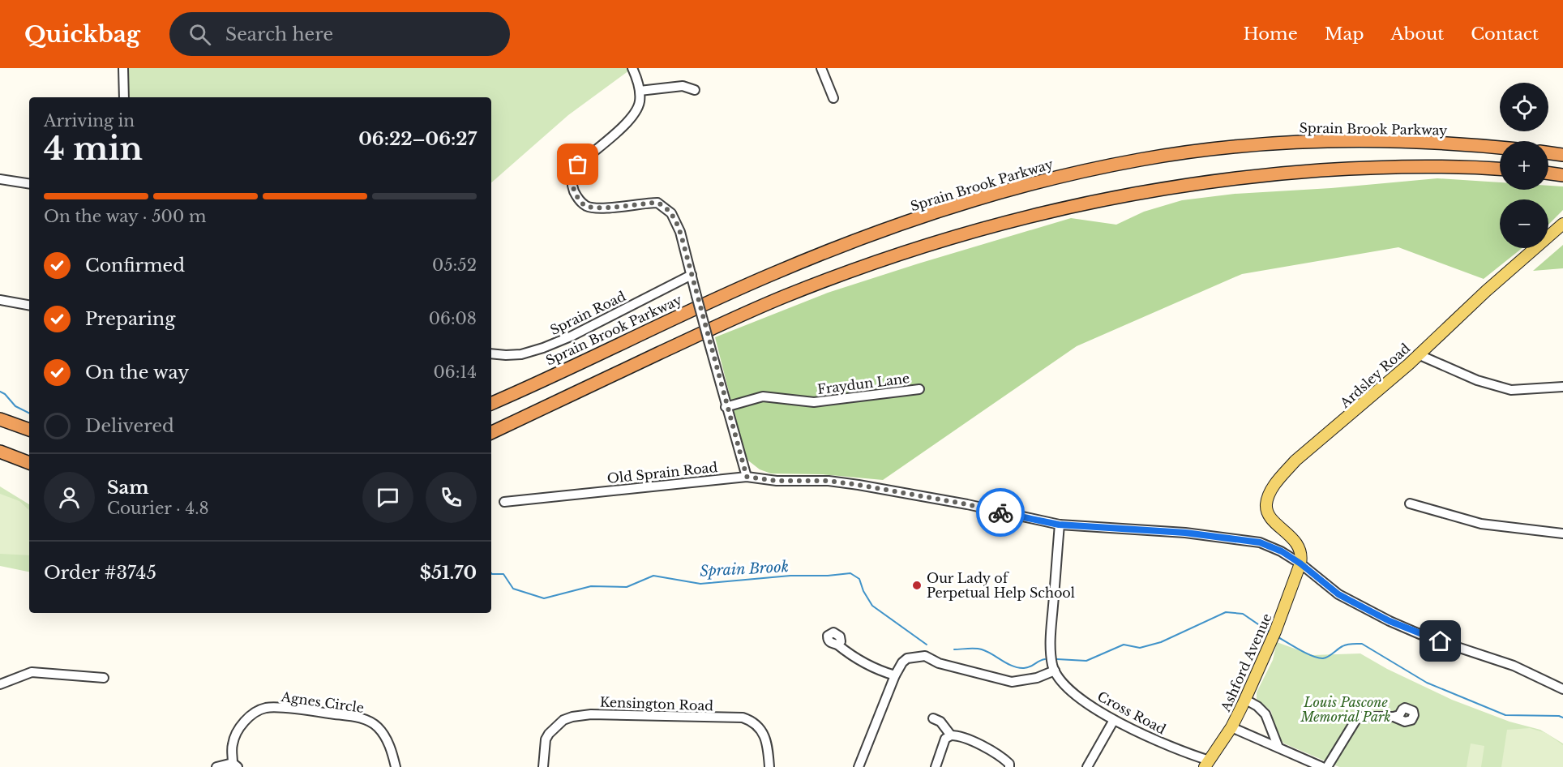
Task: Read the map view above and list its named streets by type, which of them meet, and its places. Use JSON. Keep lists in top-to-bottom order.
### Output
{
  "streets": {
    "highway": ["Sprain Brook Parkway"],
    "main road": ["Ardsley Road", "Ashford Avenue"],
    "street": [
      "Sprain Road",
      "Fraydun Lane",
      "Old Sprain Road",
      "Agnes Circle",
      "Kensington Road",
      "Cross Road"
    ]
  },
  "crossings": [
    ["Ardsley Road", "Old Sprain Road"],
    ["Ardsley Road", "Ashford Avenue"],
    ["Old Sprain Road", "Ashford Avenue"],
    ["Old Sprain Road", "Cross Road"],
    ["Ashford Avenue", "Cross Road"]
  ],
  "water": ["Sprain Brook"],
  "parks": ["Louis Pascone Memorial Park"],
  "places": ["Our Lady of Perpetual Help School"],
  "page": {
    "header": "Quickbag",
    "search": "Search here",
    "nav": [
      "Home",
      "Map",
      "About",
      "Contact"
    ],
    "map_buttons": ["+", "−"],
    "heading": ["4 min", "Arriving in", "06:22–06:27"],
    "panel": [
      "Sam",
      "Courier · 4.8",
      "Order #3745",
      "$51.70"
    ],
    "bar": "On the way · 500 m",
    "list": [
      ["Confirmed", "05:52"],
      ["Preparing", "06:08"],
      ["On the way", "06:14"],
      "Delivered"
    ]
  }
}
